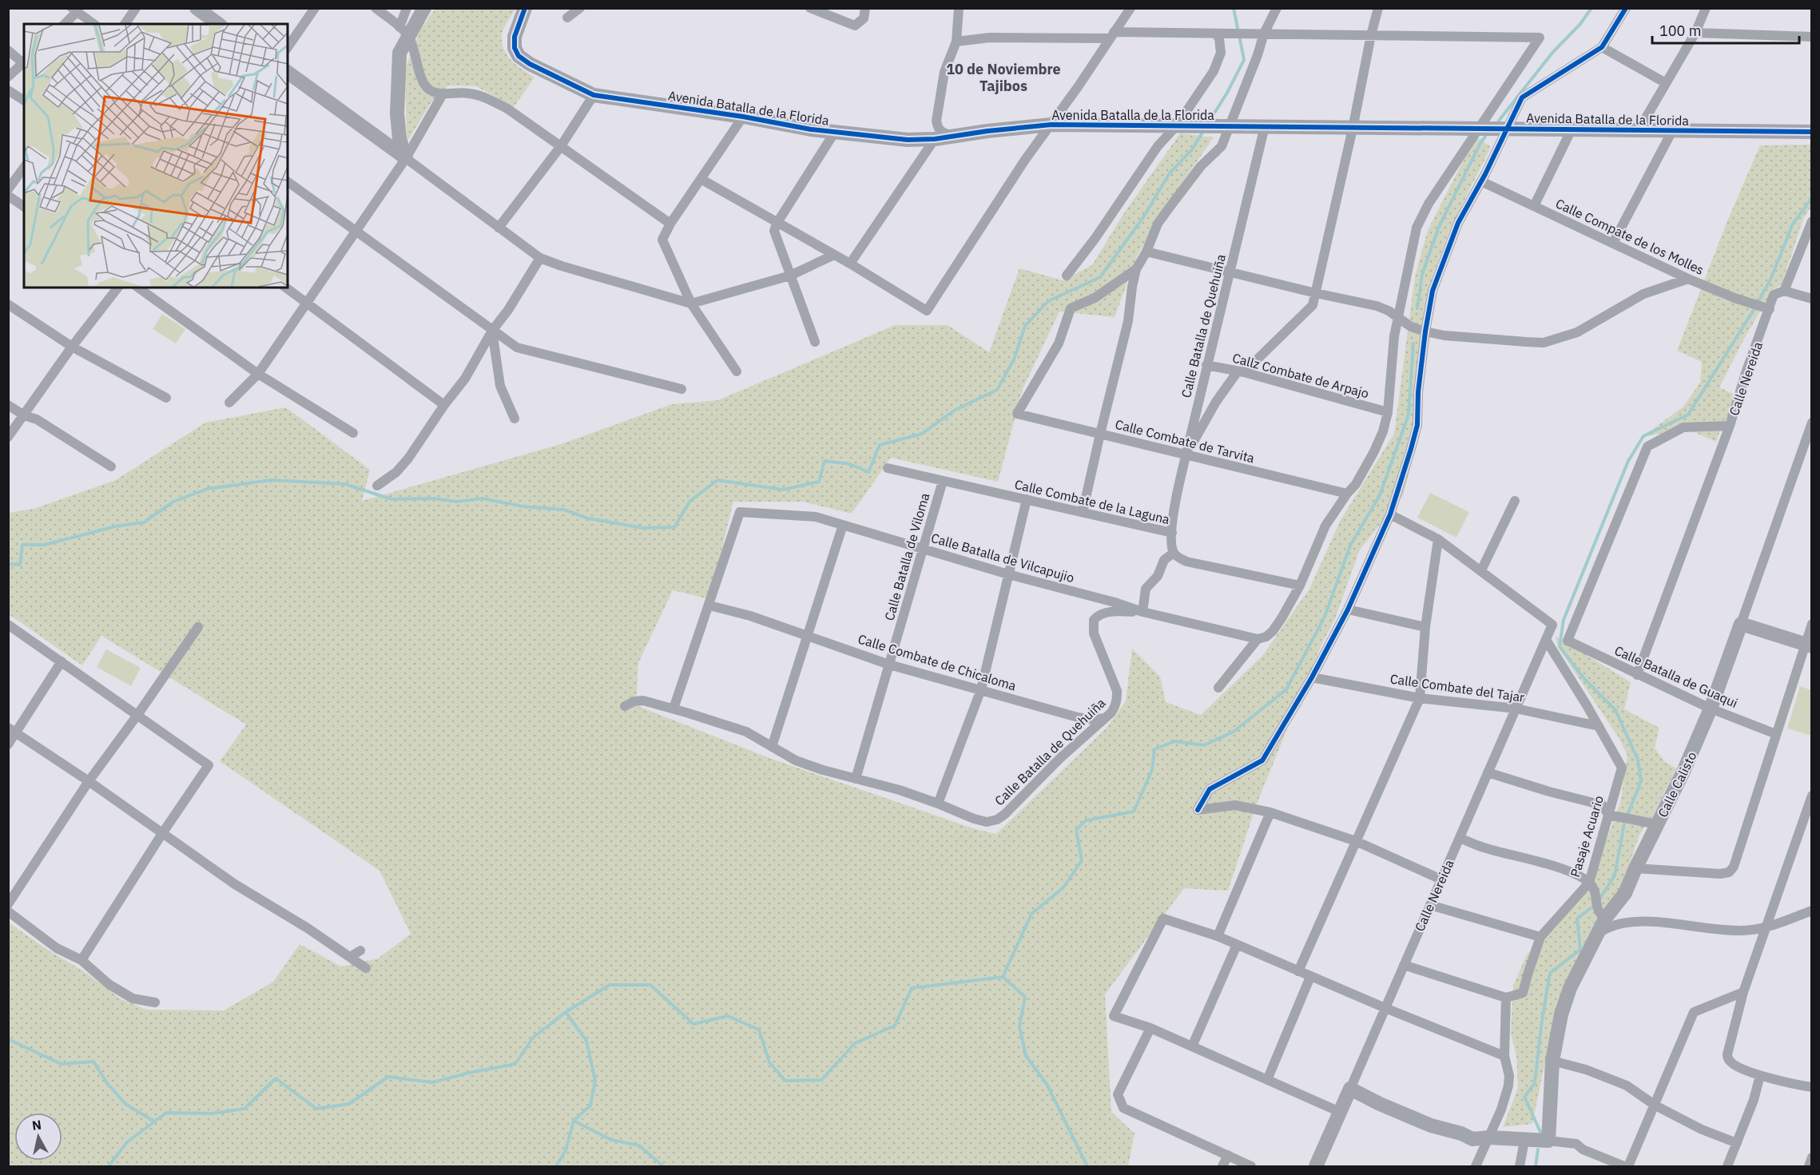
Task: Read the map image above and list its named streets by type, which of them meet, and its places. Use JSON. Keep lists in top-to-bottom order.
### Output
{
  "streets": {
    "street": [
      "Avenida Batalla de la Florida",
      "Calle Compate de los Molles",
      "Calle Batalla de Quehuiña",
      "Callz Combate de Arpajo",
      "Calle Nereida",
      "Calle Combate de Tarvita",
      "Calle Combate de la Laguna",
      "Calle Batalla de Viloma",
      "Calle Batalla de Vilcapujio",
      "Calle Combate de Chicaloma",
      "Calle Batalla de Guaqui",
      "Calle Combate del Tajar",
      "Calle Calisto",
      "Pasaje Acuario"
    ]
  },
  "crossings": [
    ["Avenida Batalla de la Florida", "Calle Batalla de Quehuiña"],
    ["Calle Compate de los Molles", "Calle Nereida"],
    ["Calle Batalla de Quehuiña", "Callz Combate de Arpajo"],
    ["Calle Batalla de Quehuiña", "Calle Combate de Tarvita"],
    ["Calle Batalla de Quehuiña", "Calle Combate de la Laguna"],
    ["Calle Batalla de Quehuiña", "Calle Batalla de Viloma"],
    ["Calle Batalla de Quehuiña", "Calle Batalla de Vilcapujio"],
    ["Calle Batalla de Quehuiña", "Calle Combate de Chicaloma"],
    ["Calle Nereida", "Calle Batalla de Guaqui"],
    ["Calle Nereida", "Calle Combate del Tajar"],
    ["Calle Nereida", "Pasaje Acuario"],
    ["Calle Combate de la Laguna", "Calle Batalla de Viloma"],
    ["Calle Batalla de Viloma", "Calle Batalla de Vilcapujio"],
    ["Calle Batalla de Viloma", "Calle Combate de Chicaloma"],
    ["Calle Batalla de Vilcapujio", "Calle Combate de Chicaloma"],
    ["Calle Batalla de Guaqui", "Calle Calisto"],
    ["Calle Combate del Tajar", "Pasaje Acuario"]
  ],
  "districts": ["10 de Noviembre Tajibos"],
  "scale_bar": "100 m",
  "north": "top"
}
